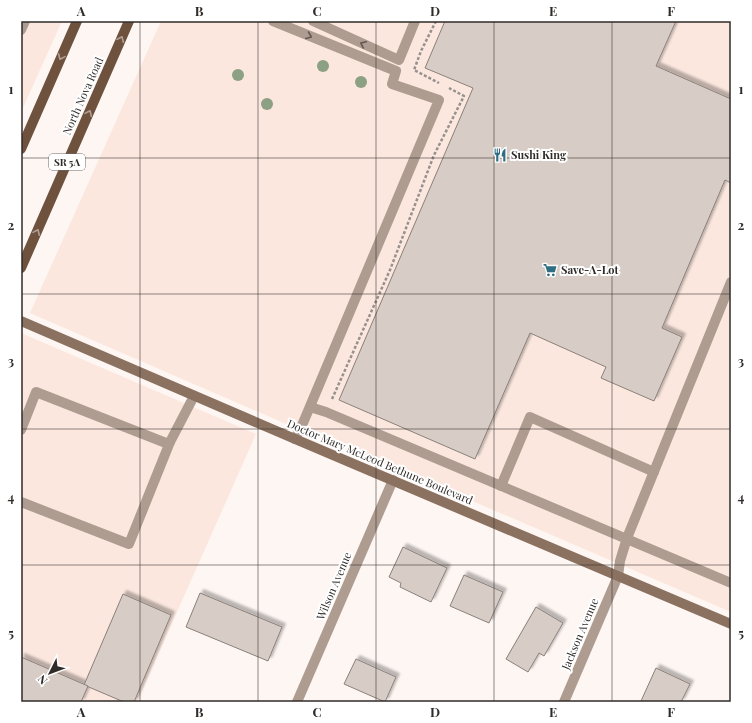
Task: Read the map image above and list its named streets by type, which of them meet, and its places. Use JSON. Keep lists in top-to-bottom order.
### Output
{
  "streets": {
    "main road": ["North Nova Road", "SR 5A"],
    "street": ["Doctor Mary McLeod Bethune Boulevard", "Wilson Avenue", "Jackson Avenue"]
  },
  "crossings": [
    ["Doctor Mary McLeod Bethune Boulevard", "Wilson Avenue"],
    ["Doctor Mary McLeod Bethune Boulevard", "Jackson Avenue"]
  ],
  "places": {
    "restaurant": ["Sushi King"],
    "supermarket": ["Save-A-Lot"]
  },
  "north": "bottom left",
  "grid": {
    "columns": [
      "A",
      "B",
      "C",
      "D",
      "E",
      "F"
    ],
    "rows": [
      "1",
      "2",
      "3",
      "4",
      "5"
    ]
  }
}
